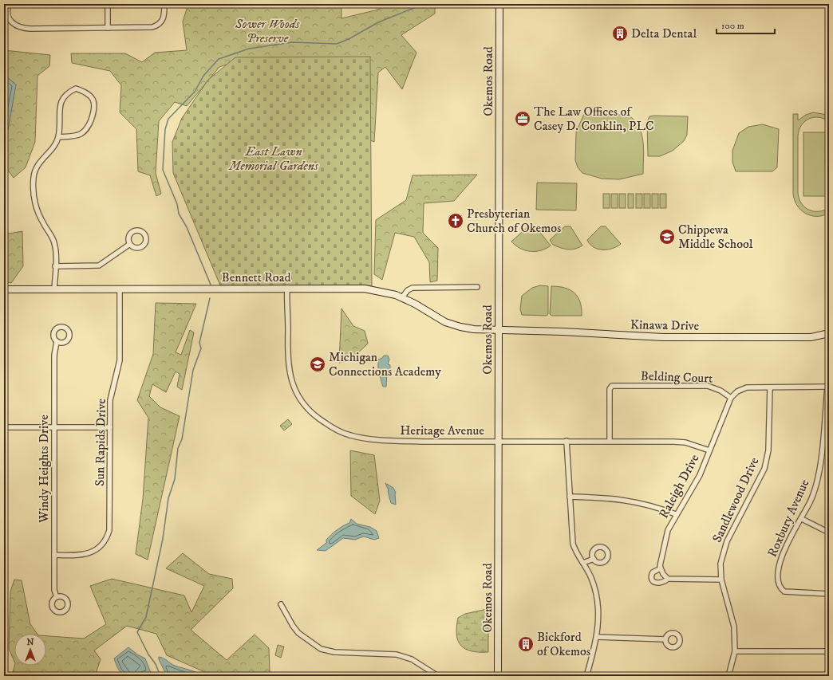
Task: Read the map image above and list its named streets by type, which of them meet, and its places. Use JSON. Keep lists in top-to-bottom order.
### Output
{
  "streets": {
    "street": [
      "Okemos Road",
      "Bennett Road",
      "Kinawa Drive",
      "Belding Court",
      "Heritage Avenue",
      "Sun Rapids Drive",
      "Windy Heights Drive",
      "Raleigh Drive",
      "Sandlewood Drive",
      "Roxbury Avenue"
    ]
  },
  "crossings": [
    ["Okemos Road", "Bennett Road"],
    ["Okemos Road", "Kinawa Drive"],
    ["Okemos Road", "Heritage Avenue"],
    ["Bennett Road", "Kinawa Drive"],
    ["Bennett Road", "Heritage Avenue"],
    ["Bennett Road", "Sun Rapids Drive"],
    ["Belding Court", "Heritage Avenue"],
    ["Belding Court", "Raleigh Drive"],
    ["Heritage Avenue", "Raleigh Drive"],
    ["Sun Rapids Drive", "Windy Heights Drive"]
  ],
  "parks": ["Sower Woods Preserve", "East Lawn Memorial Gardens"],
  "places": {
    "building": ["Delta Dental", "Bickford of Okemos"],
    "office": ["The Law Offices of Casey D. Conklin, PLC"],
    "church": ["Presbyterian Church of Okemos"],
    "school or university": ["Chippewa Middle School", "Michigan Connections Academy"]
  },
  "scale_bar": "100 m",
  "north": "top"
}
